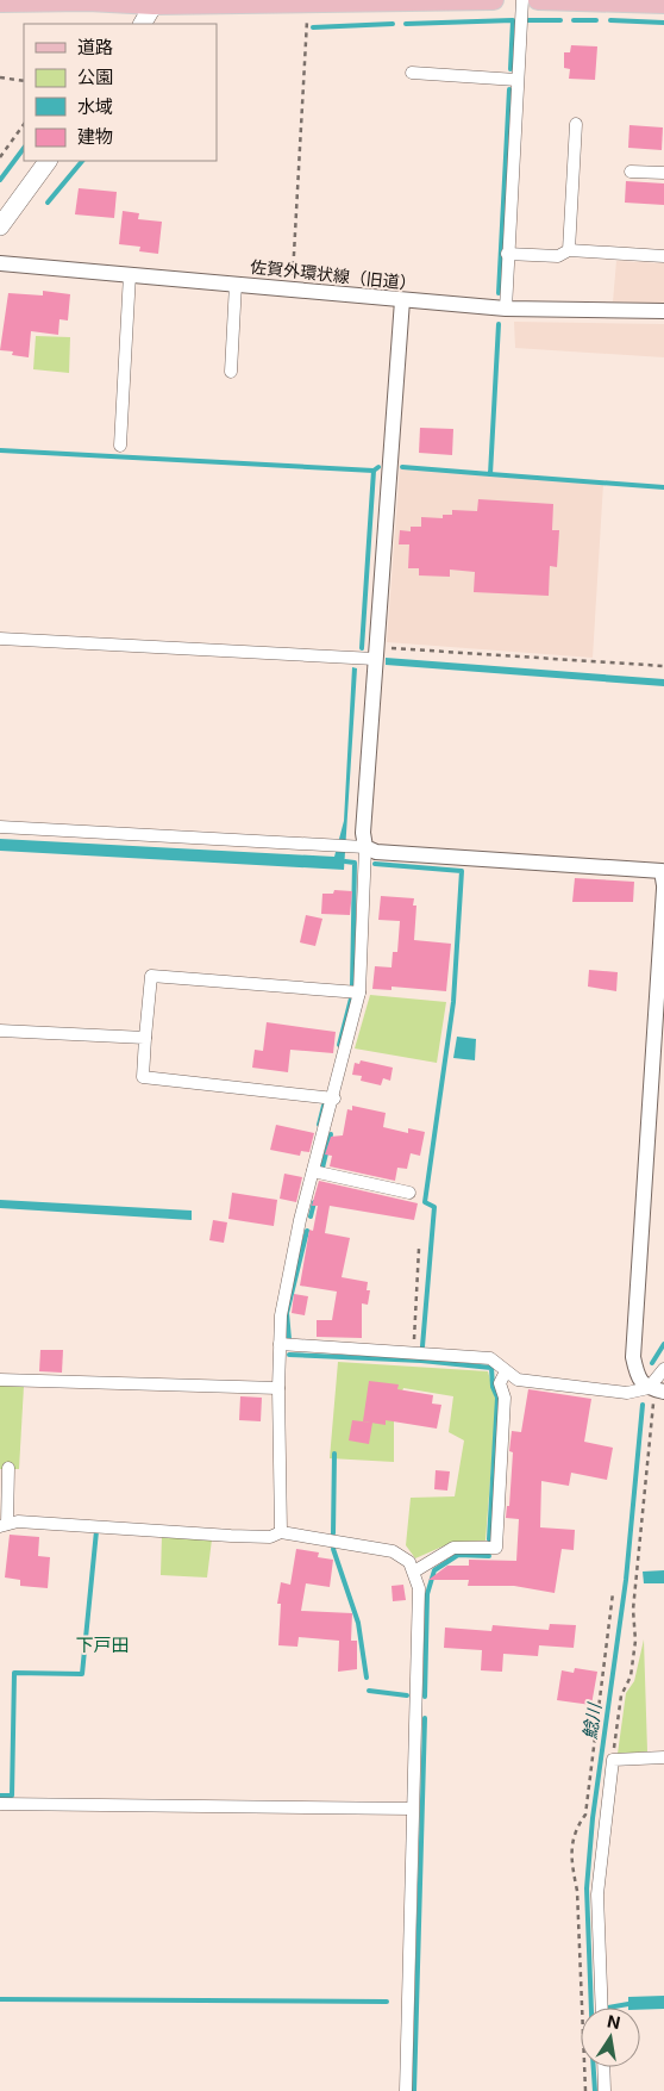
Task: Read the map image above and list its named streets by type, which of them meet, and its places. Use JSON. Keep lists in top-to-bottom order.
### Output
{
  "streets": {
    "street": ["佐賀外環状線（旧道）"]
  },
  "districts": ["下戸田"],
  "water": ["鯰川"],
  "legend": [
    "道路",
    "公園",
    "水域",
    "建物"
  ],
  "north": "top"
}
